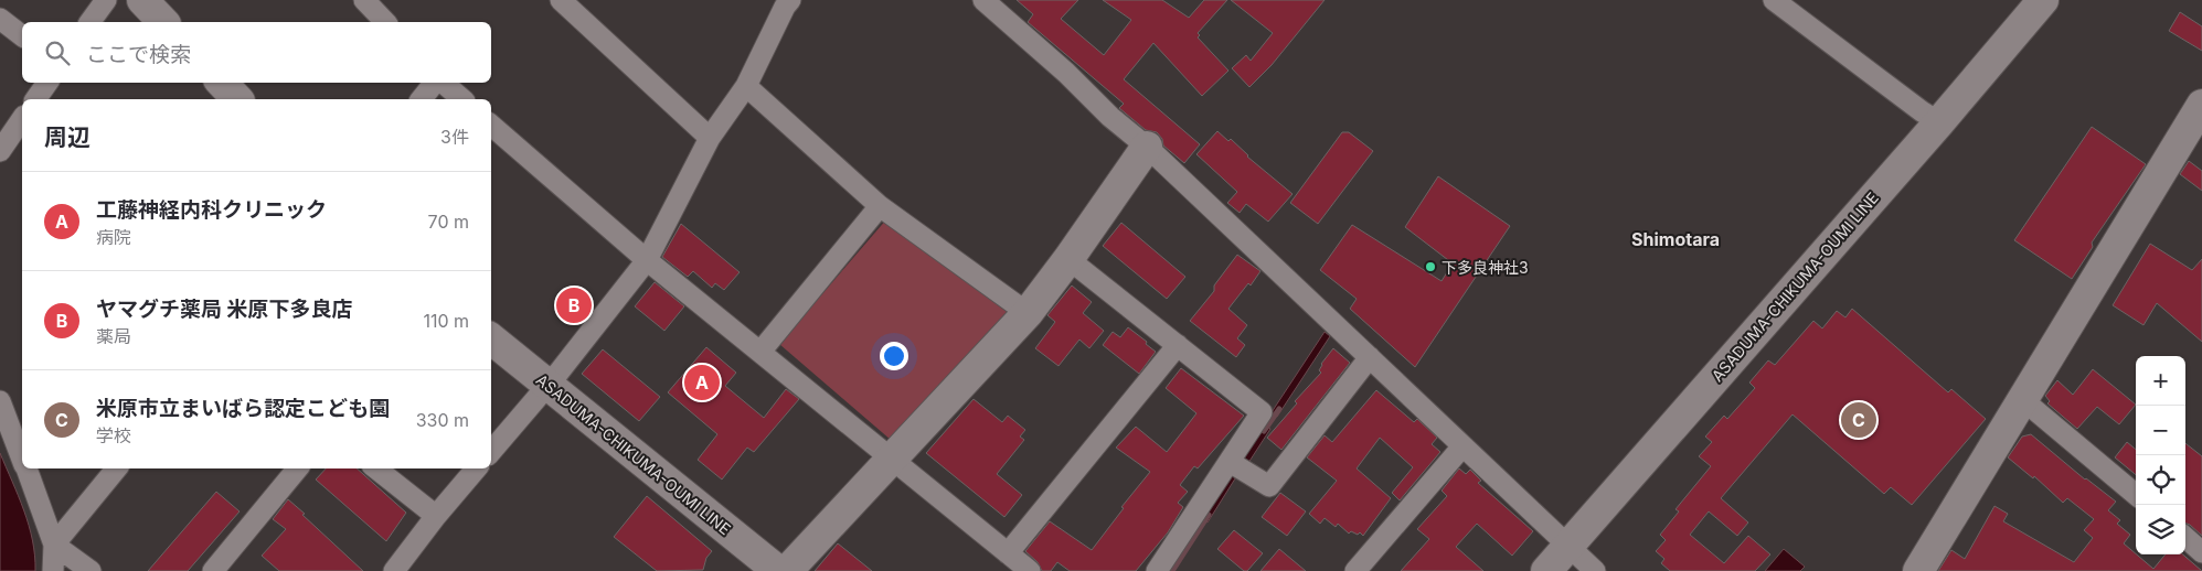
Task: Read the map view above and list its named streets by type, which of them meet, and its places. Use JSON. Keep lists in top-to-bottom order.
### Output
{
  "streets": {
    "main road": ["ASADUMA-CHIKUMA-OUMI LINE"]
  },
  "districts": ["Shimotara"],
  "places": ["下多良神社3"],
  "page": {
    "search": "ここで検索",
    "heading": ["周辺", "3件"],
    "list": [
      {
        "mark": "A",
        "name": "工藤神経内科クリニック",
        "note": "病院",
        "value": "70 m"
      },
      {
        "mark": "B",
        "name": "ヤマグチ薬局 米原下多良店",
        "note": "薬局",
        "value": "110 m"
      },
      {
        "mark": "C",
        "name": "米原市立まいばら認定こども園",
        "note": "学校",
        "value": "330 m"
      }
    ],
    "pins": ["B", "A", "C"],
    "map_buttons": ["+", "−"]
  }
}
